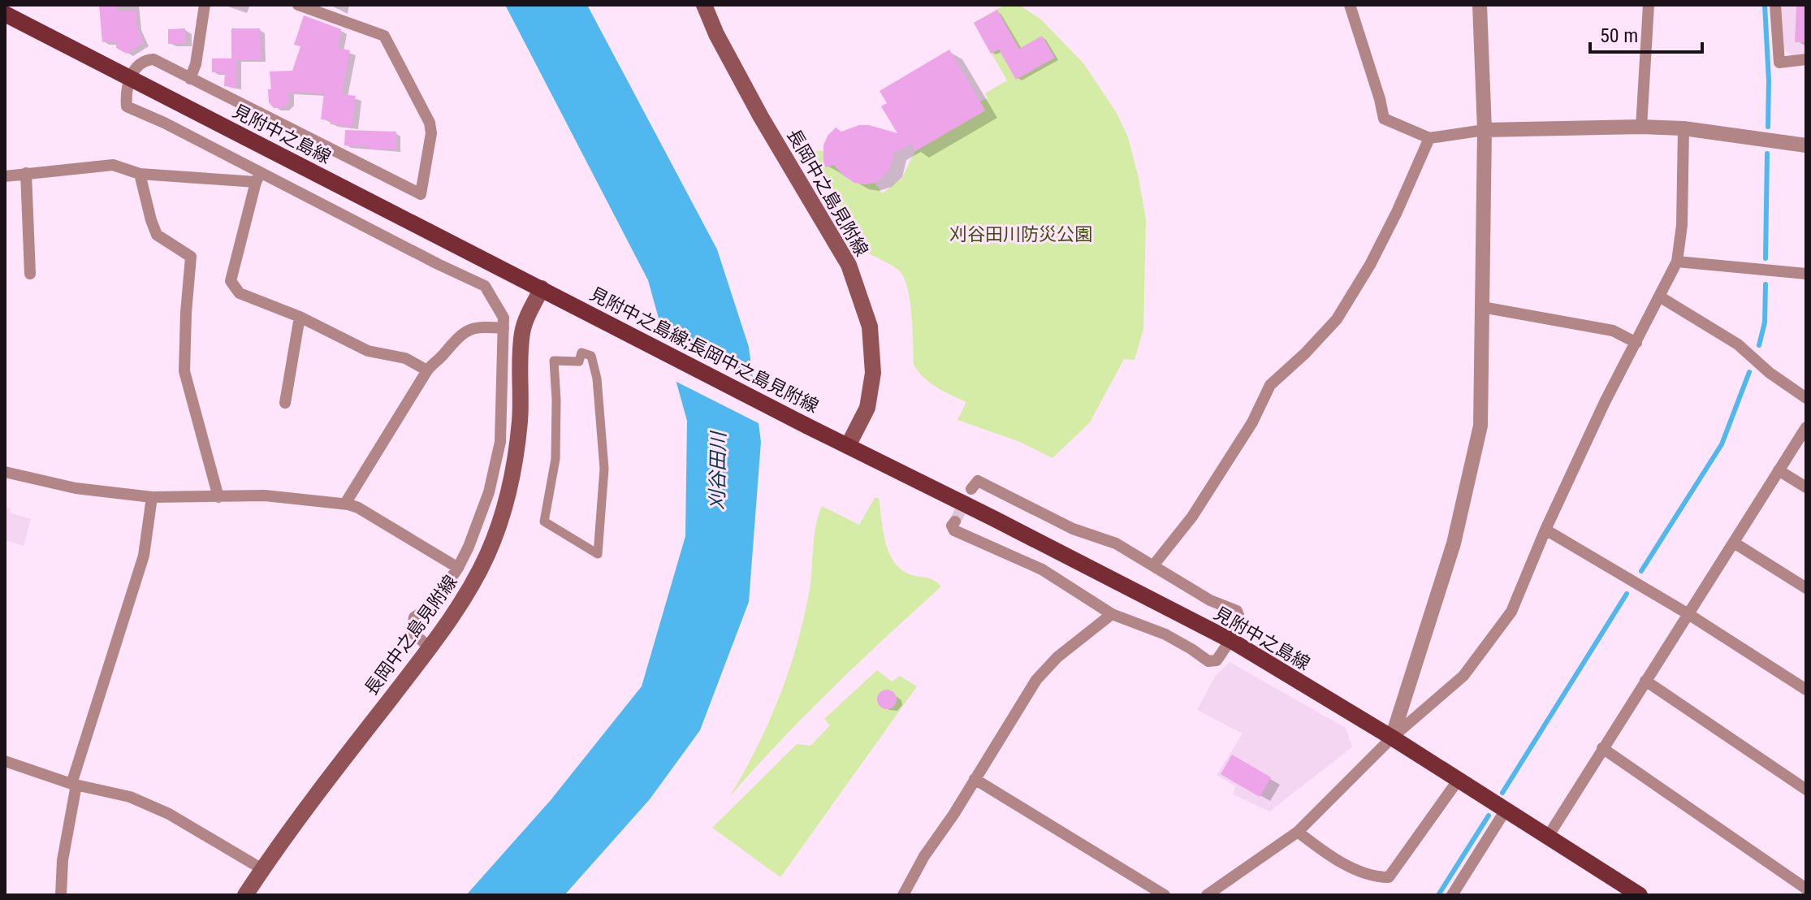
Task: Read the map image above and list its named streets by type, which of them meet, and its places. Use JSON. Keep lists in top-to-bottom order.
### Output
{
  "streets": {
    "main road": ["見附中之島線", "長岡中之島見附線", "見附中之島線;長岡中之島見附線"]
  },
  "crossings": [
    ["見附中之島線", "長岡中之島見附線"],
    ["見附中之島線", "見附中之島線;長岡中之島見附線"],
    ["長岡中之島見附線", "見附中之島線;長岡中之島見附線"]
  ],
  "water": ["刈谷田川"],
  "parks": ["刈谷田川防災公園"],
  "scale_bar": "50 m"
}
